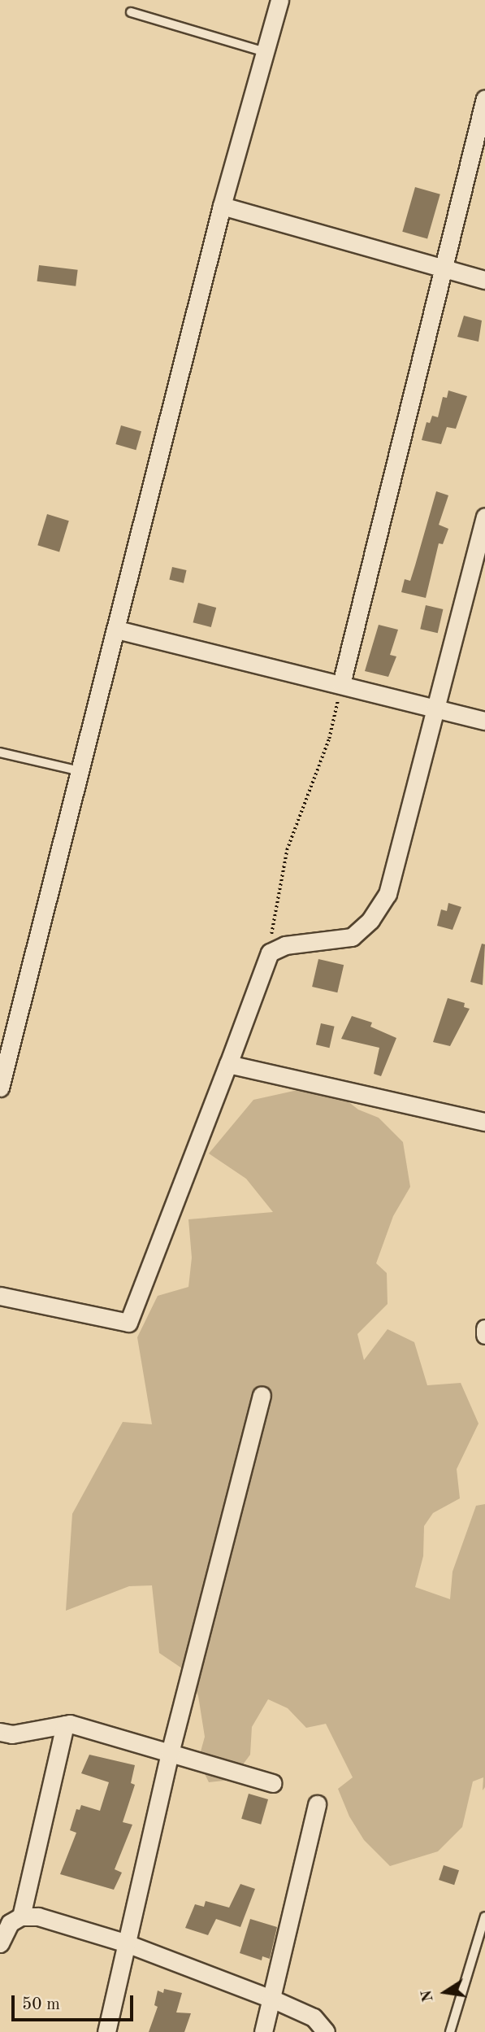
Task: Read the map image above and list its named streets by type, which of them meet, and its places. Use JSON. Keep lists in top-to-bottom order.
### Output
{
  "scale_bar": "50 m",
  "north": "left"
}
